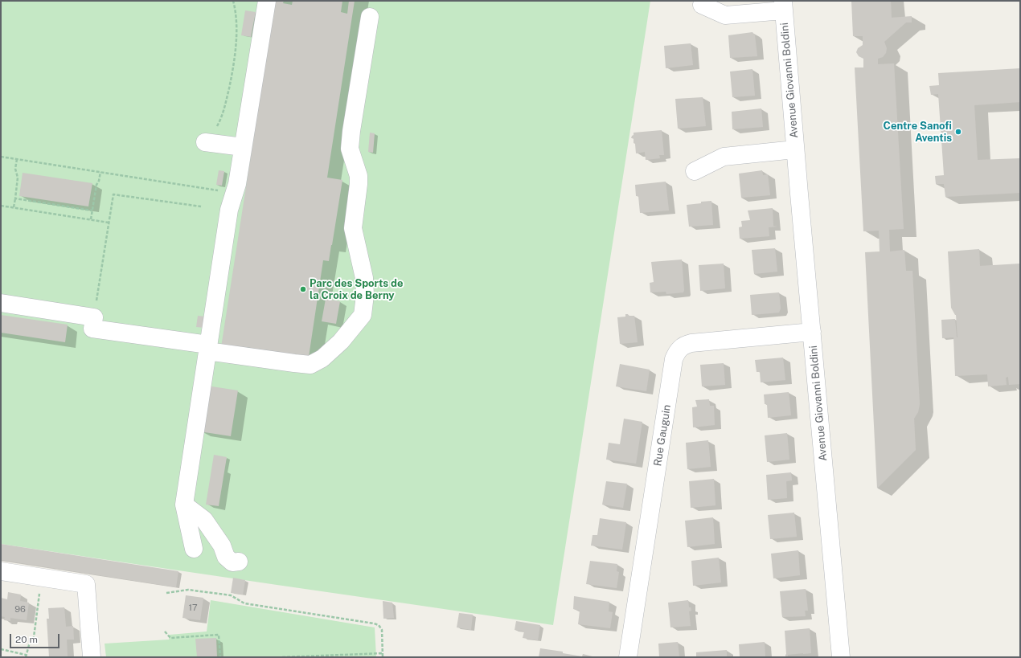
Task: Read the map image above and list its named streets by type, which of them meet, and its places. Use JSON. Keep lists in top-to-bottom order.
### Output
{
  "streets": {
    "street": ["Avenue Giovanni Boldini", "Rue Gauguin"]
  },
  "crossings": [
    ["Avenue Giovanni Boldini", "Rue Gauguin"]
  ],
  "places": ["Centre Sanofi Aventis", "Parc des Sports de la Croix de Berny"],
  "house_numbers": ["17", "96"],
  "scale_bar": "20 m"
}
